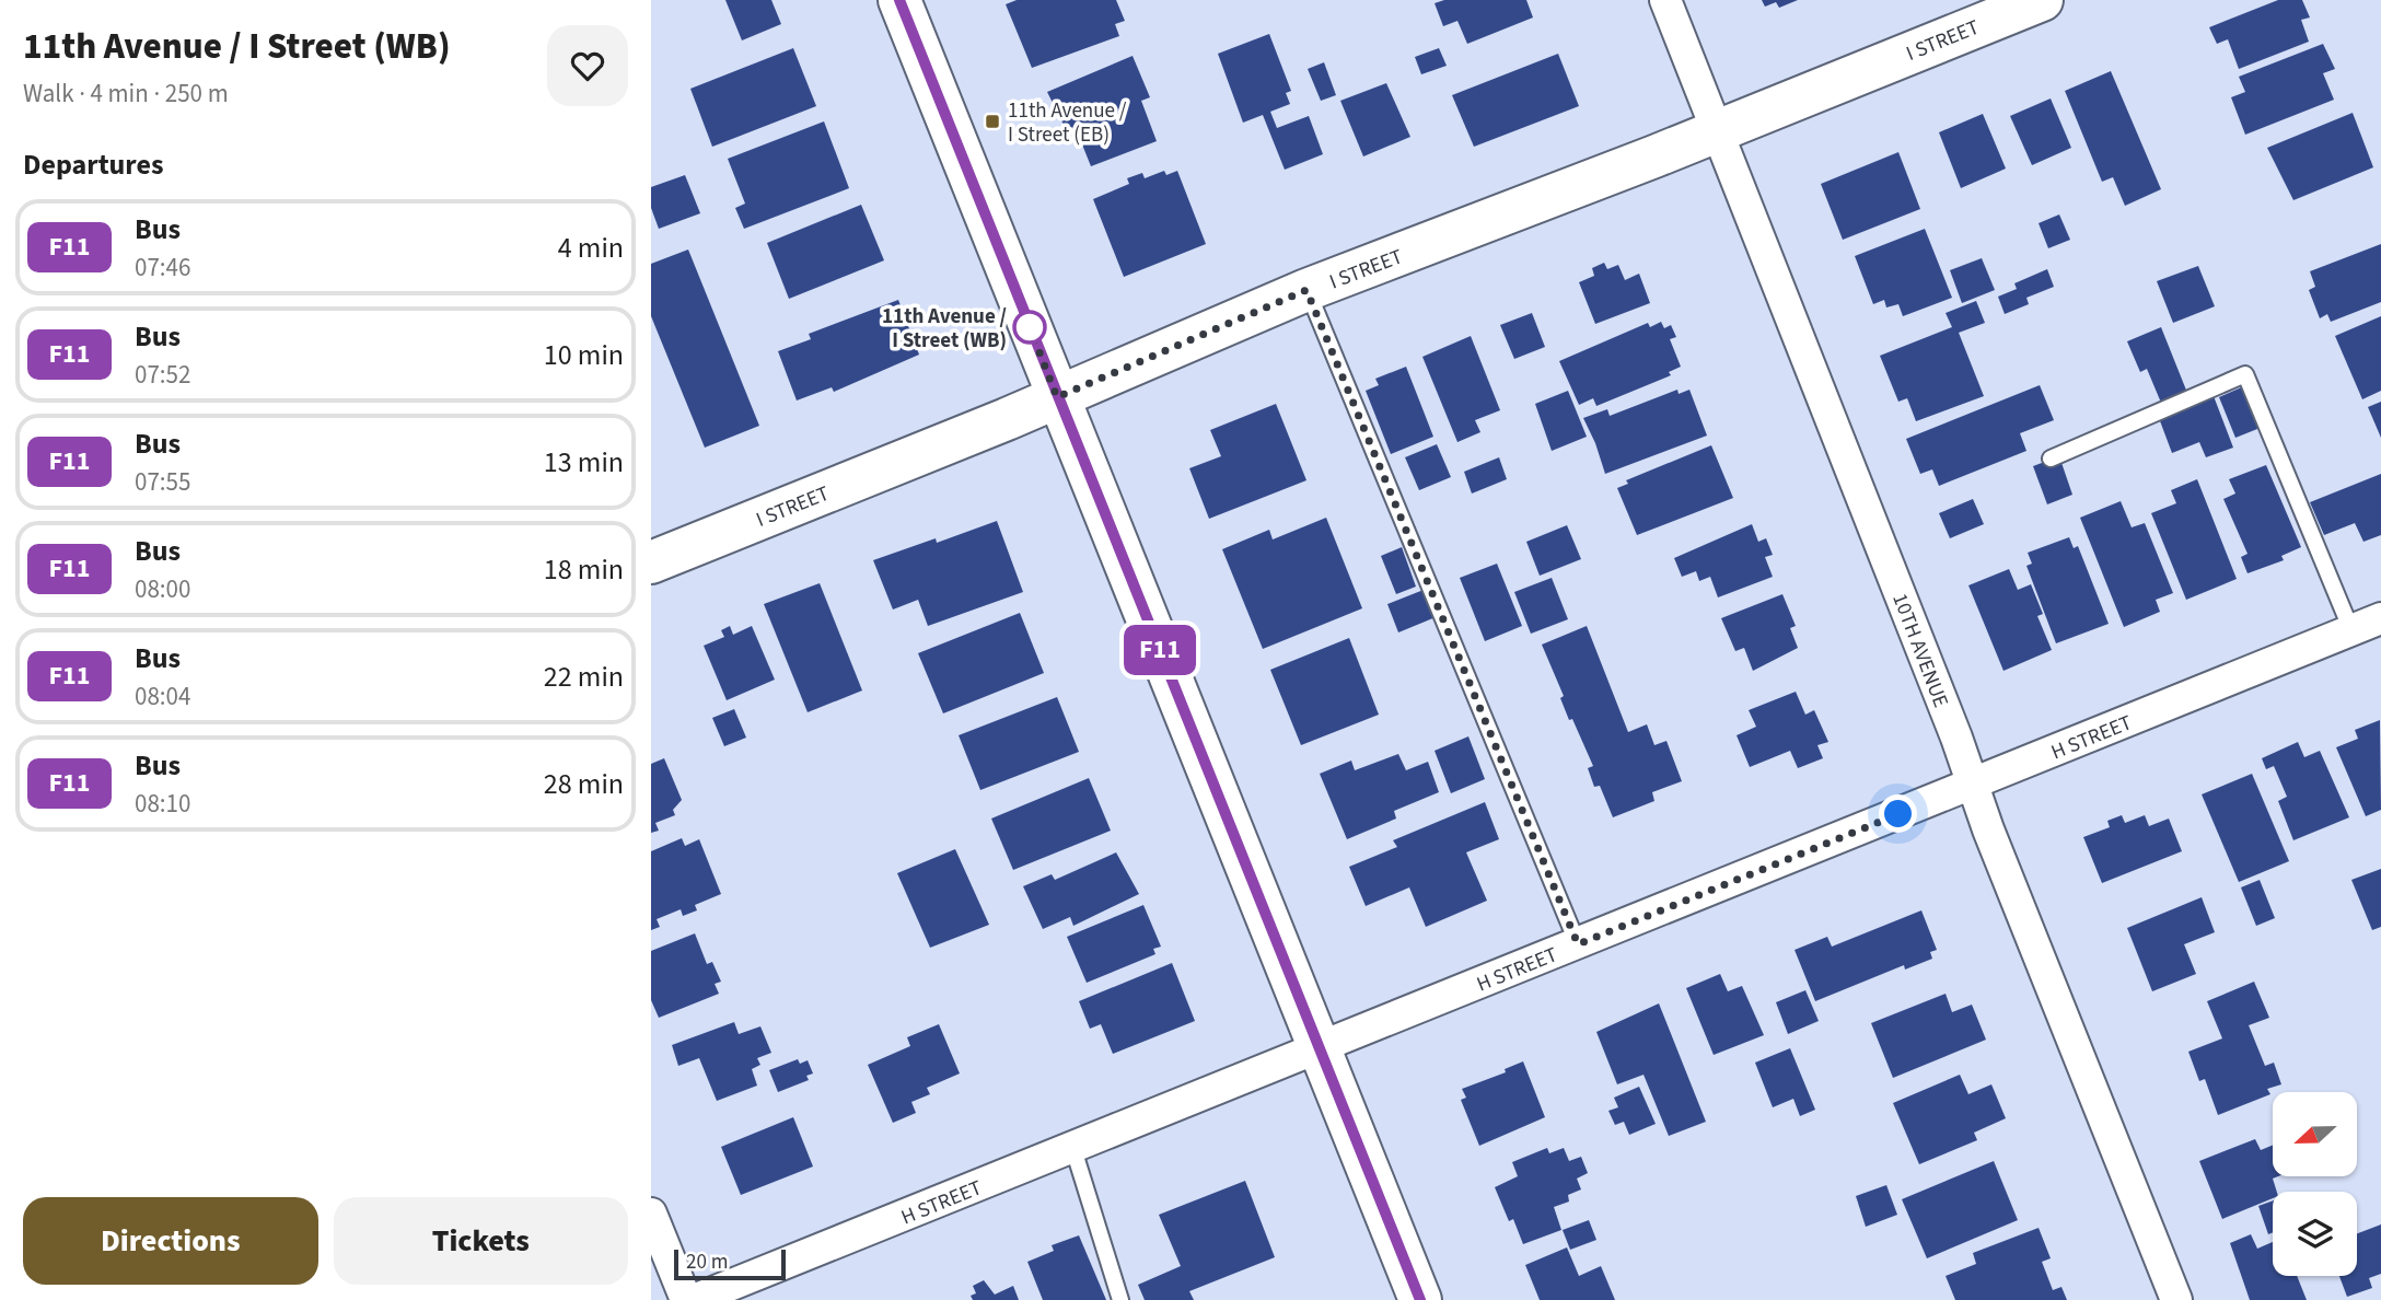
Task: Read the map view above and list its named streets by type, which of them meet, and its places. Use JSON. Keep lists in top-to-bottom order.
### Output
{
  "streets": {
    "street": ["I STREET", "10TH AVENUE", "H STREET"]
  },
  "crossings": [
    ["I STREET", "10TH AVENUE"],
    ["10TH AVENUE", "H STREET"]
  ],
  "places": {
    "transit": ["11th Avenue / I Street (EB)"],
    "other": ["11th Avenue / I Street (WB)"]
  },
  "lines": ["bus line F11"],
  "scale_bar": "20 m",
  "north": "left",
  "page": {
    "heading": [
      ["11th Avenue / I Street (WB)", "Walk · 4 min · 250 m"],
      "Departures"
    ],
    "on_map": "F11",
    "list": [
      {
        "mark": "F11",
        "name": "Bus",
        "note": "07:46",
        "value": "4 min"
      },
      {
        "mark": "F11",
        "name": "Bus",
        "note": "07:52",
        "value": "10 min"
      },
      {
        "mark": "F11",
        "name": "Bus",
        "note": "07:55",
        "value": "13 min"
      },
      {
        "mark": "F11",
        "name": "Bus",
        "note": "08:00",
        "value": "18 min"
      },
      {
        "mark": "F11",
        "name": "Bus",
        "note": "08:04",
        "value": "22 min"
      },
      {
        "mark": "F11",
        "name": "Bus",
        "note": "08:10",
        "value": "28 min"
      }
    ],
    "buttons": ["Directions", "Tickets"],
    "scale": "20 m"
  }
}
